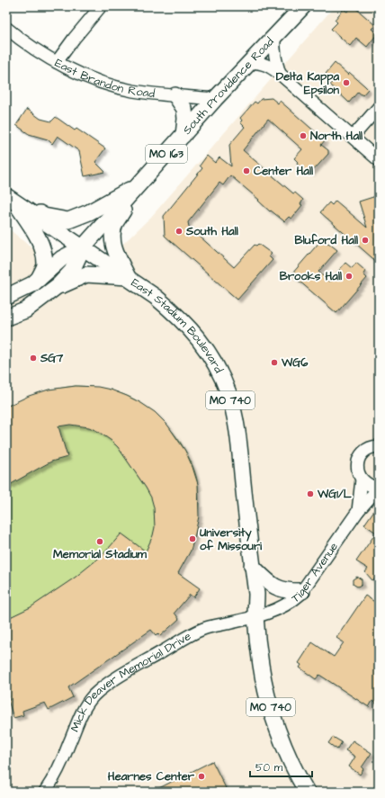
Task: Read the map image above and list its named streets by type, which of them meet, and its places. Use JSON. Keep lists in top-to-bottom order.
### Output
{
  "streets": {
    "main road": [
      "South Providence Road",
      "MO 163",
      "East Stadium Boulevard",
      "MO 740"
    ],
    "street": ["East Brandon Road", "Tiger Avenue", "Mick Deaver Memorial Drive"]
  },
  "crossings": [
    ["East Brandon Road", "South Providence Road"],
    ["South Providence Road", "East Stadium Boulevard"],
    ["East Stadium Boulevard", "Tiger Avenue"],
    ["East Stadium Boulevard", "Mick Deaver Memorial Drive"],
    ["Tiger Avenue", "Mick Deaver Memorial Drive"]
  ],
  "places": [
    "Delta Kappa Epsilon",
    "North Hall",
    "Center Hall",
    "South Hall",
    "Bluford Hall",
    "Brooks Hall",
    "SG7",
    "WG6",
    "WG1/L",
    "University of Missouri",
    "Memorial Stadium",
    "Hearnes Center"
  ],
  "scale_bar": "50 m"
}
